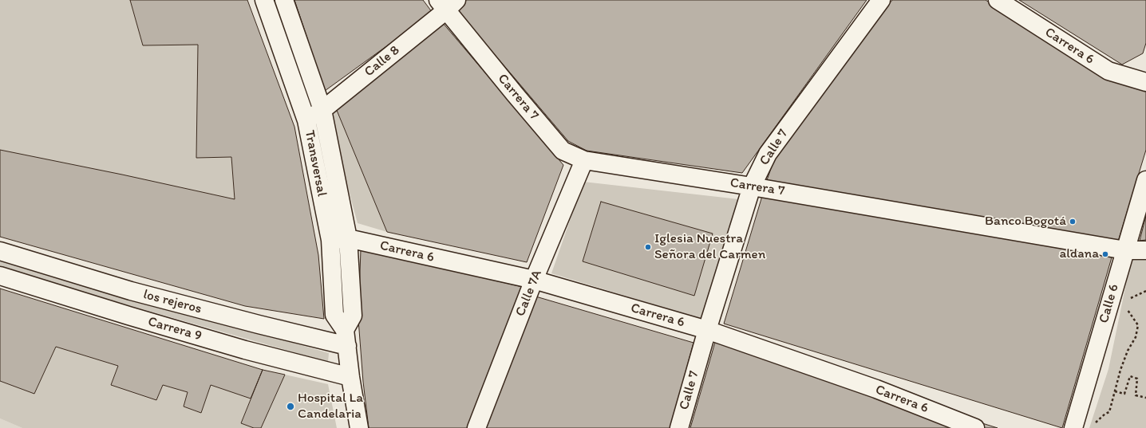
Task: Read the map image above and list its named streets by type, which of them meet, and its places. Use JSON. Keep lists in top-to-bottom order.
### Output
{
  "streets": {
    "street": [
      "Carrera 6",
      "Calle 8",
      "Carrera 7",
      "Calle 7",
      "Transversal",
      "Calle 7A",
      "los rejeros",
      "Calle 6",
      "Carrera 9"
    ]
  },
  "crossings": [
    ["Carrera 6", "Calle 7"],
    ["Carrera 6", "Transversal"],
    ["Carrera 6", "Calle 7A"],
    ["Calle 8", "Carrera 7"],
    ["Calle 8", "Transversal"],
    ["Carrera 7", "Calle 7"],
    ["Carrera 7", "Calle 7A"],
    ["Carrera 7", "Calle 6"],
    ["Transversal", "los rejeros"],
    ["Transversal", "Carrera 9"]
  ],
  "places": [
    "Banco Bogotá",
    "Iglesia Nuestra Señora del Carmen",
    "aldana",
    "Hospital La Candelaria"
  ]
}
